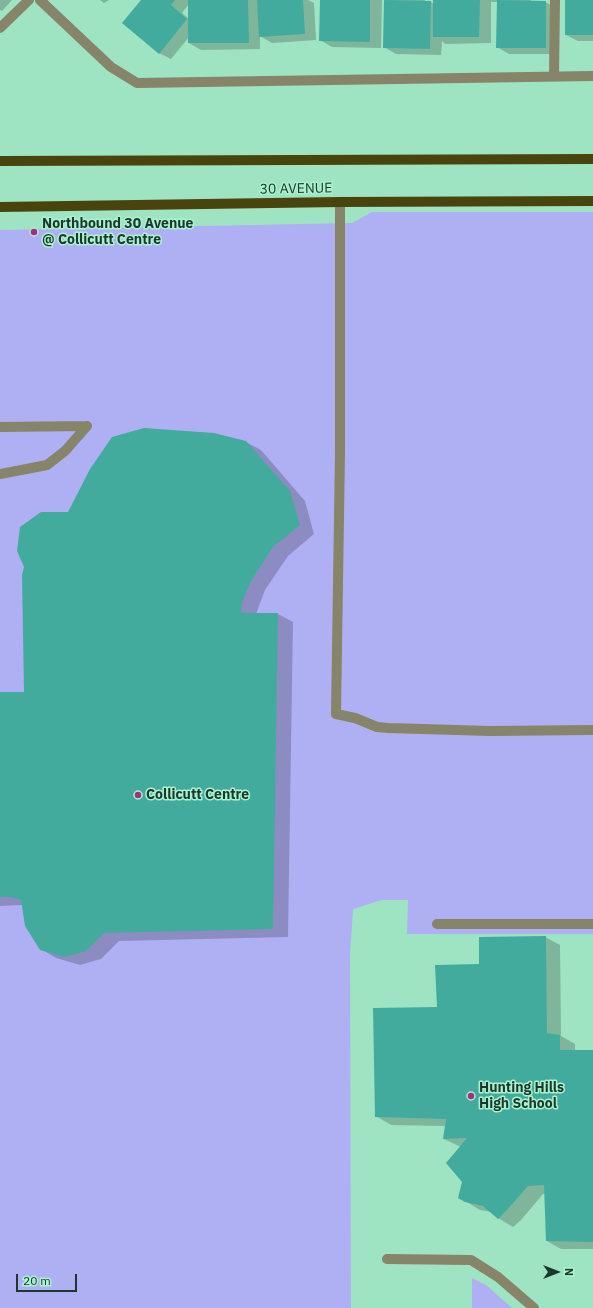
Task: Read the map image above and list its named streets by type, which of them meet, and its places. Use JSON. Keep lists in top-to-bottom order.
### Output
{
  "streets": {
    "main road": ["30 AVENUE"]
  },
  "places": ["Northbound 30 Avenue @ Collicutt Centre", "Collicutt Centre", "Hunting Hills High School"],
  "scale_bar": "20 m",
  "north": "right"
}
